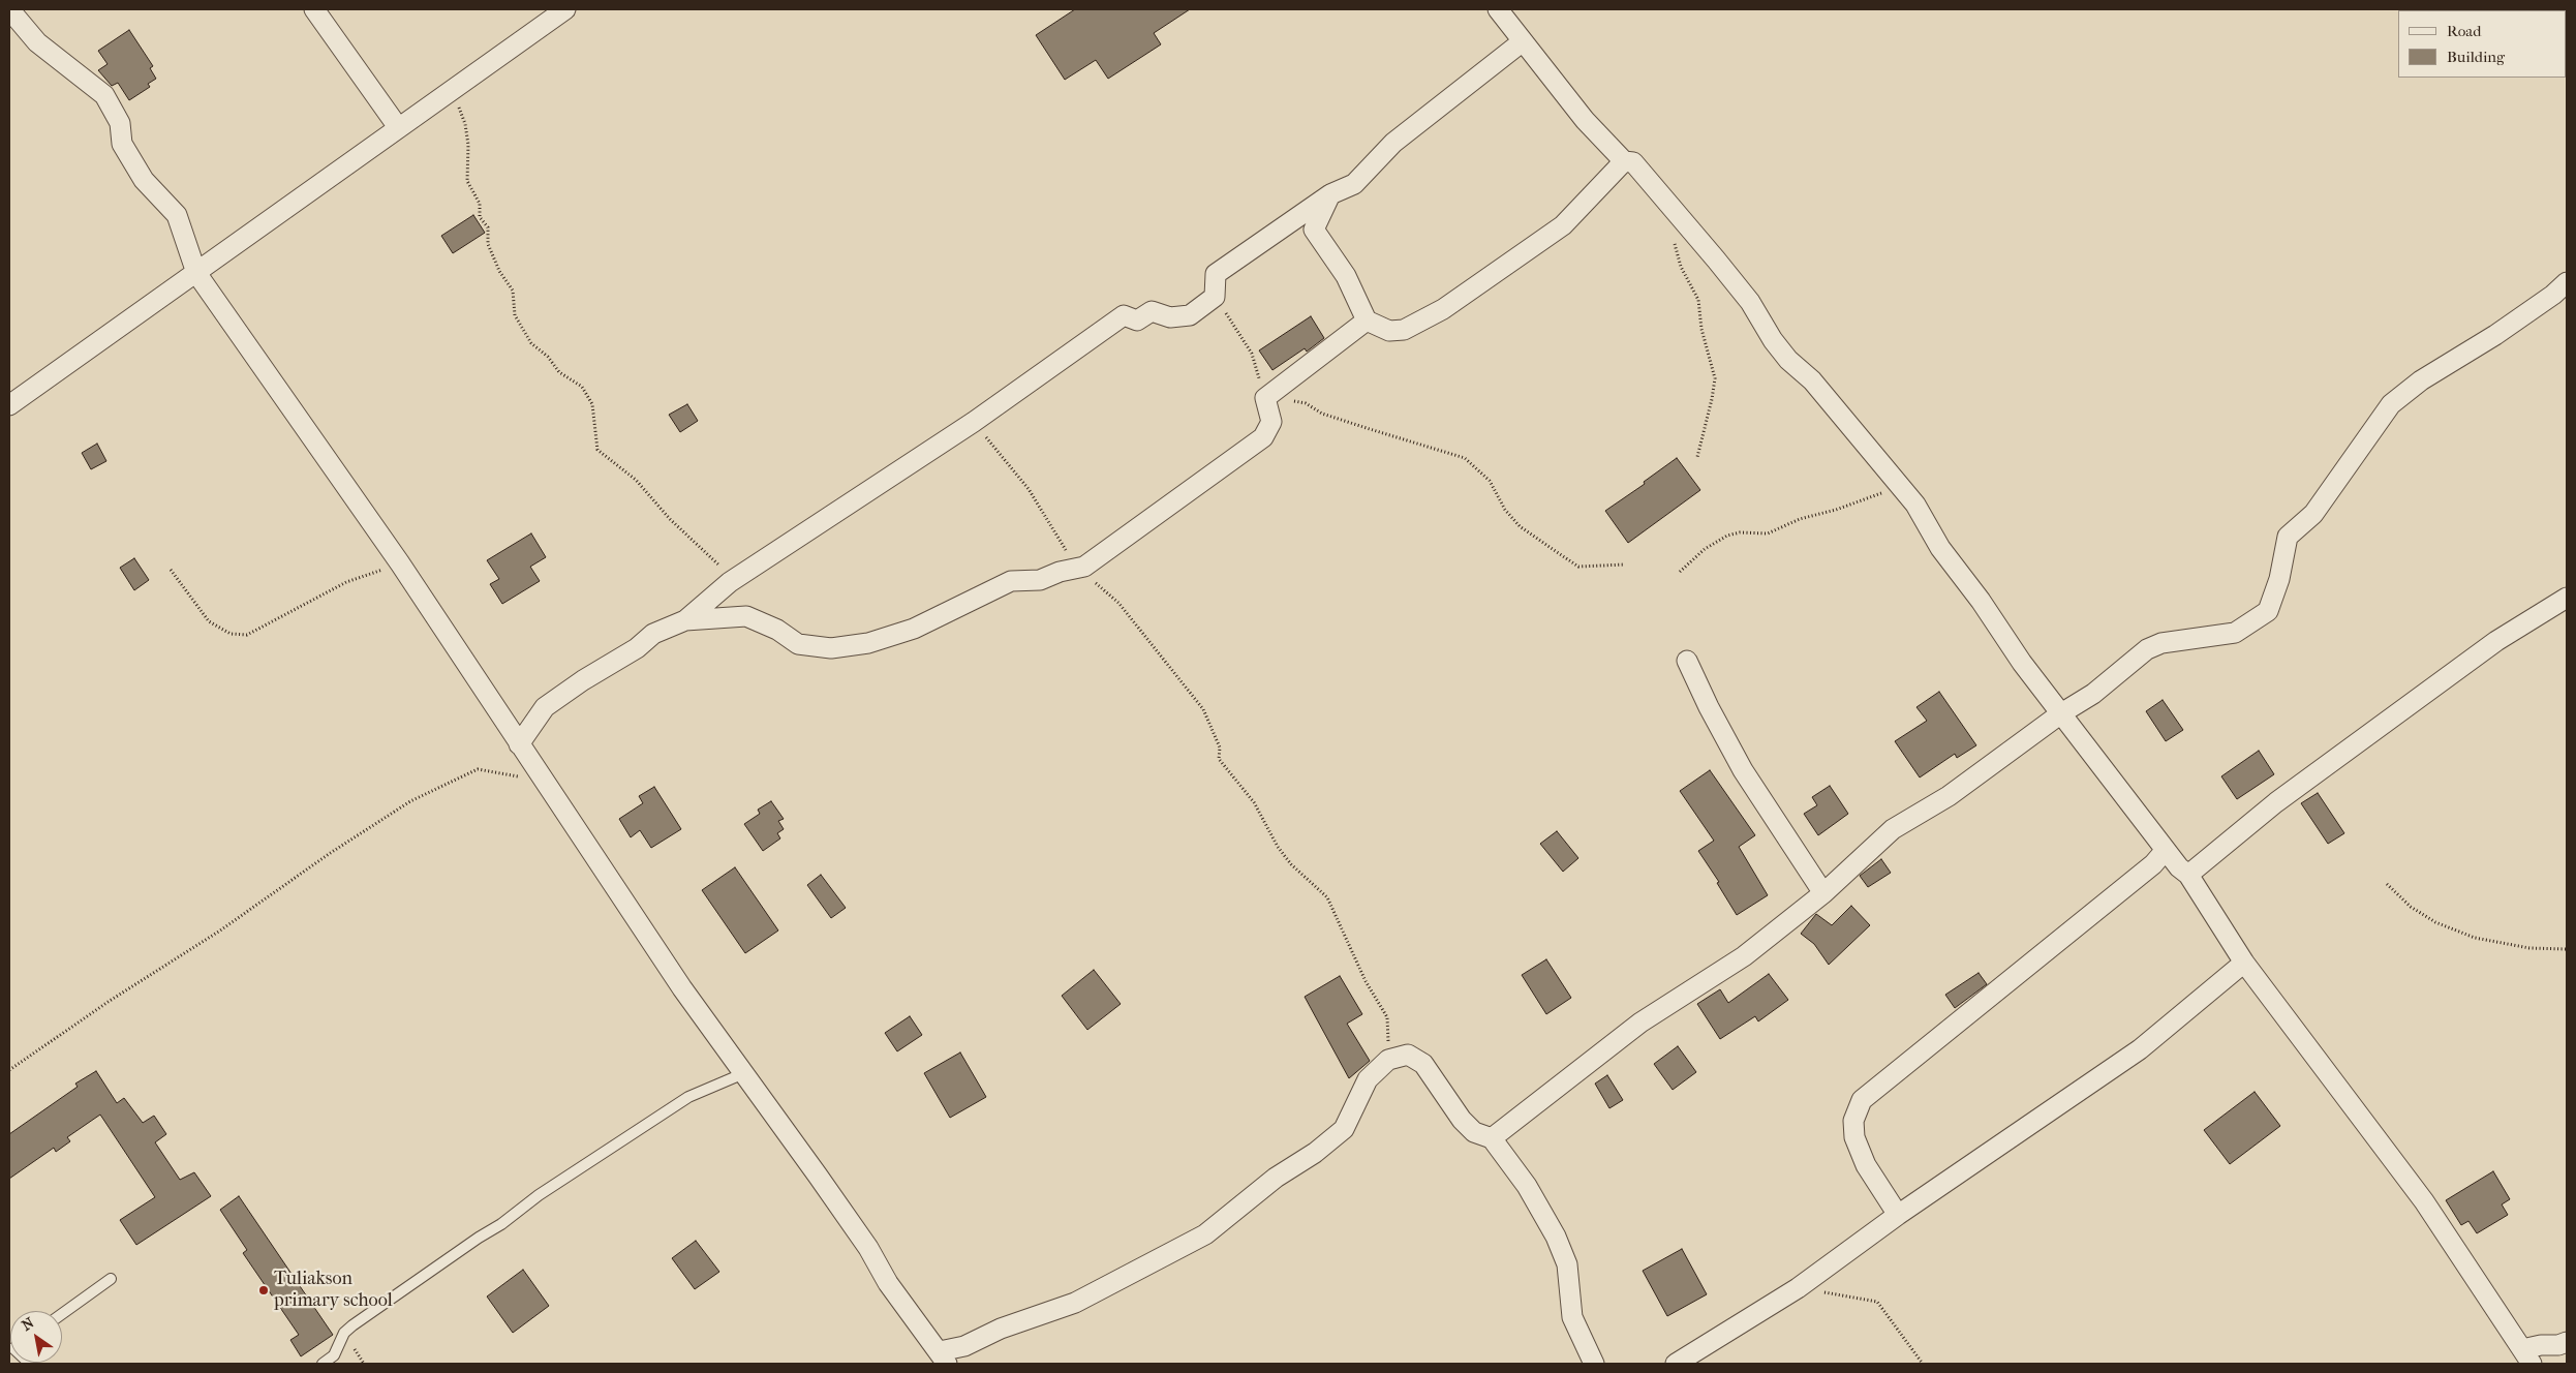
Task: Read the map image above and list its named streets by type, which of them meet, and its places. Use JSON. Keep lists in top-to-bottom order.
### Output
{
  "places": ["Tuliakson primary school"],
  "legend": ["Road", "Building"],
  "north": "top left"
}
